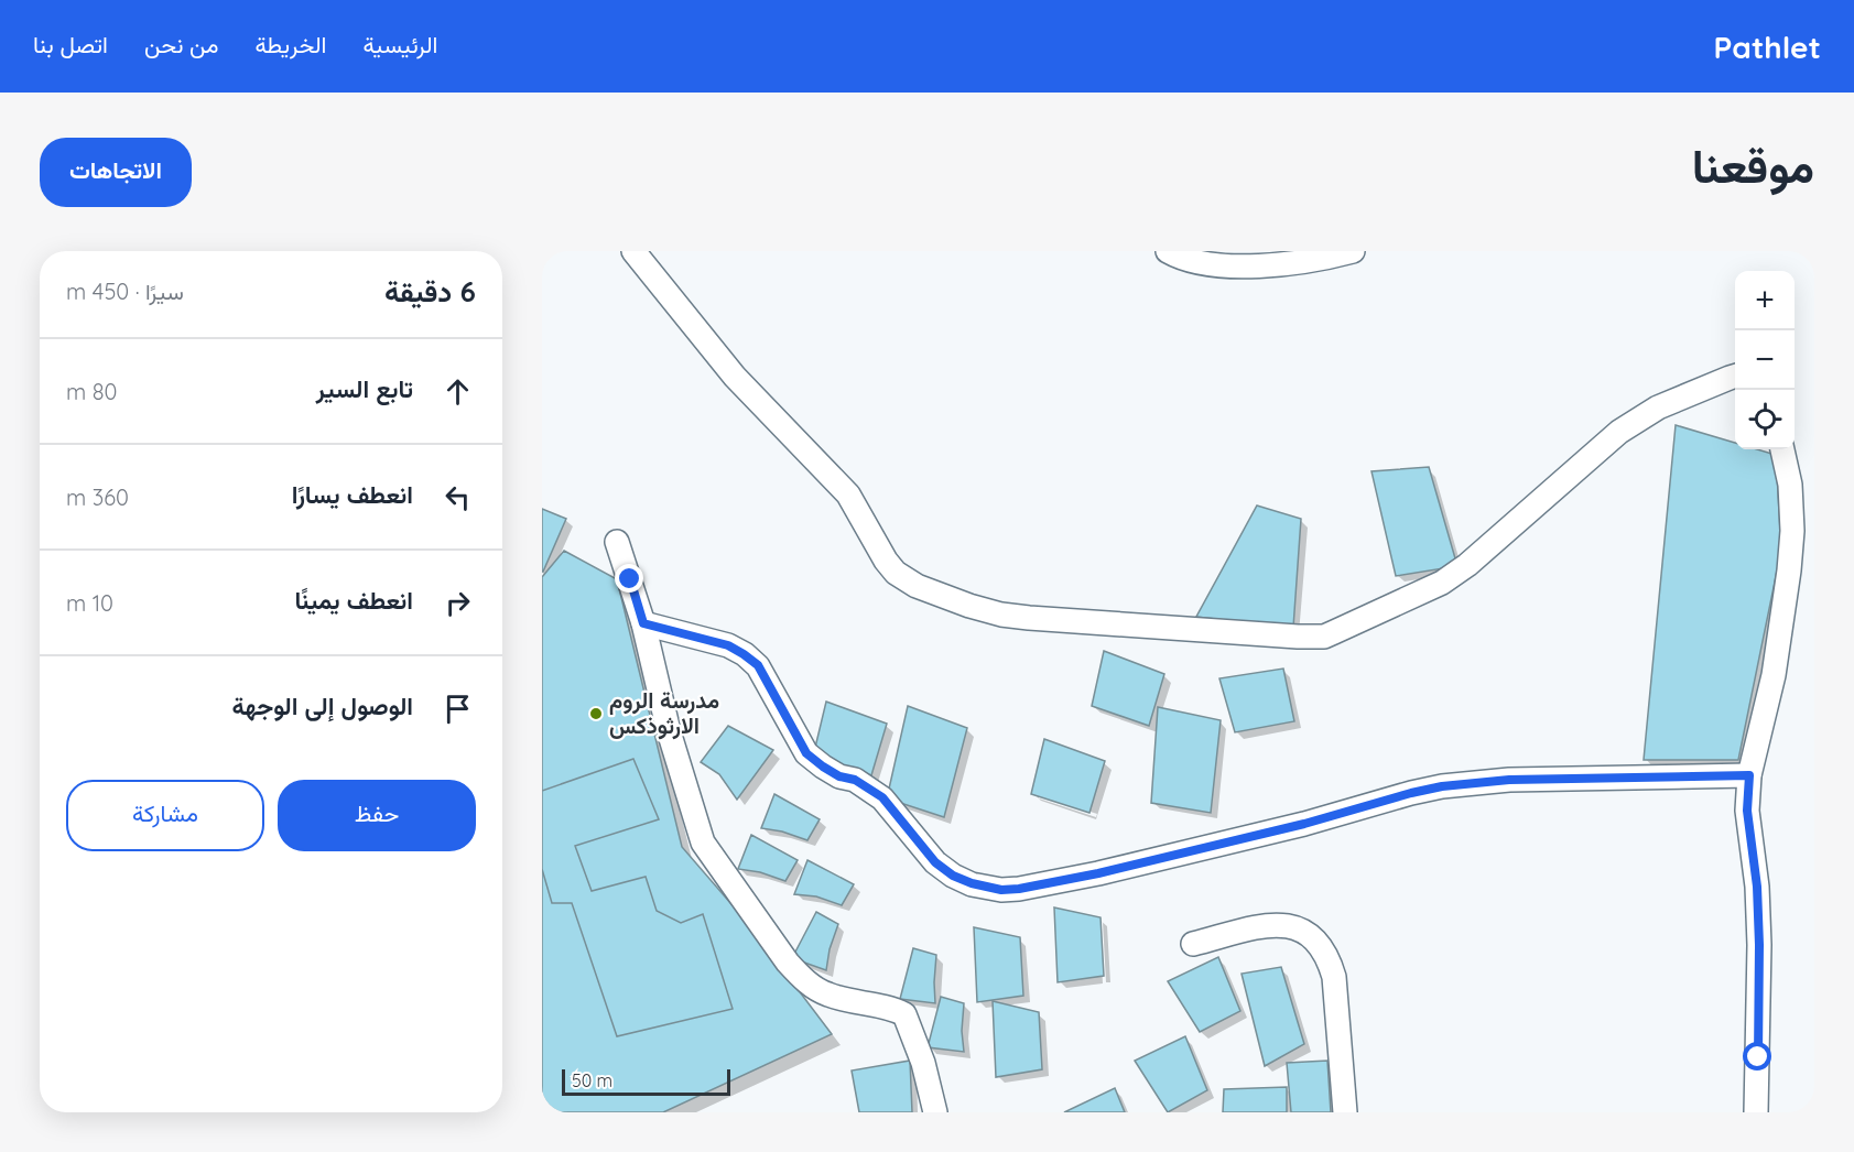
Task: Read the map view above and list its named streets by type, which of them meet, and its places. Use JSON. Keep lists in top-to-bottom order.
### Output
{
  "places": ["مدرسة الروم الارثوذكس"],
  "scale_bar": "50 m",
  "page": {
    "header": "Pathlet",
    "nav": [
      "الرئيسية",
      "الخريطة",
      "من نحن",
      "اتصل بنا"
    ],
    "title": "موقعنا",
    "buttons": [
      "الاتجاهات",
      ["حفظ", "مشاركة"]
    ],
    "heading": ["6 دقيقة", "سيرًا · 450 m"],
    "map_buttons": ["+", "−"],
    "list": [
      ["تابع السير", "80 m"],
      ["انعطف يسارًا", "360 m"],
      ["انعطف يمينًا", "10 m"],
      "الوصول إلى الوجهة"
    ],
    "scale": "50 m"
  }
}
